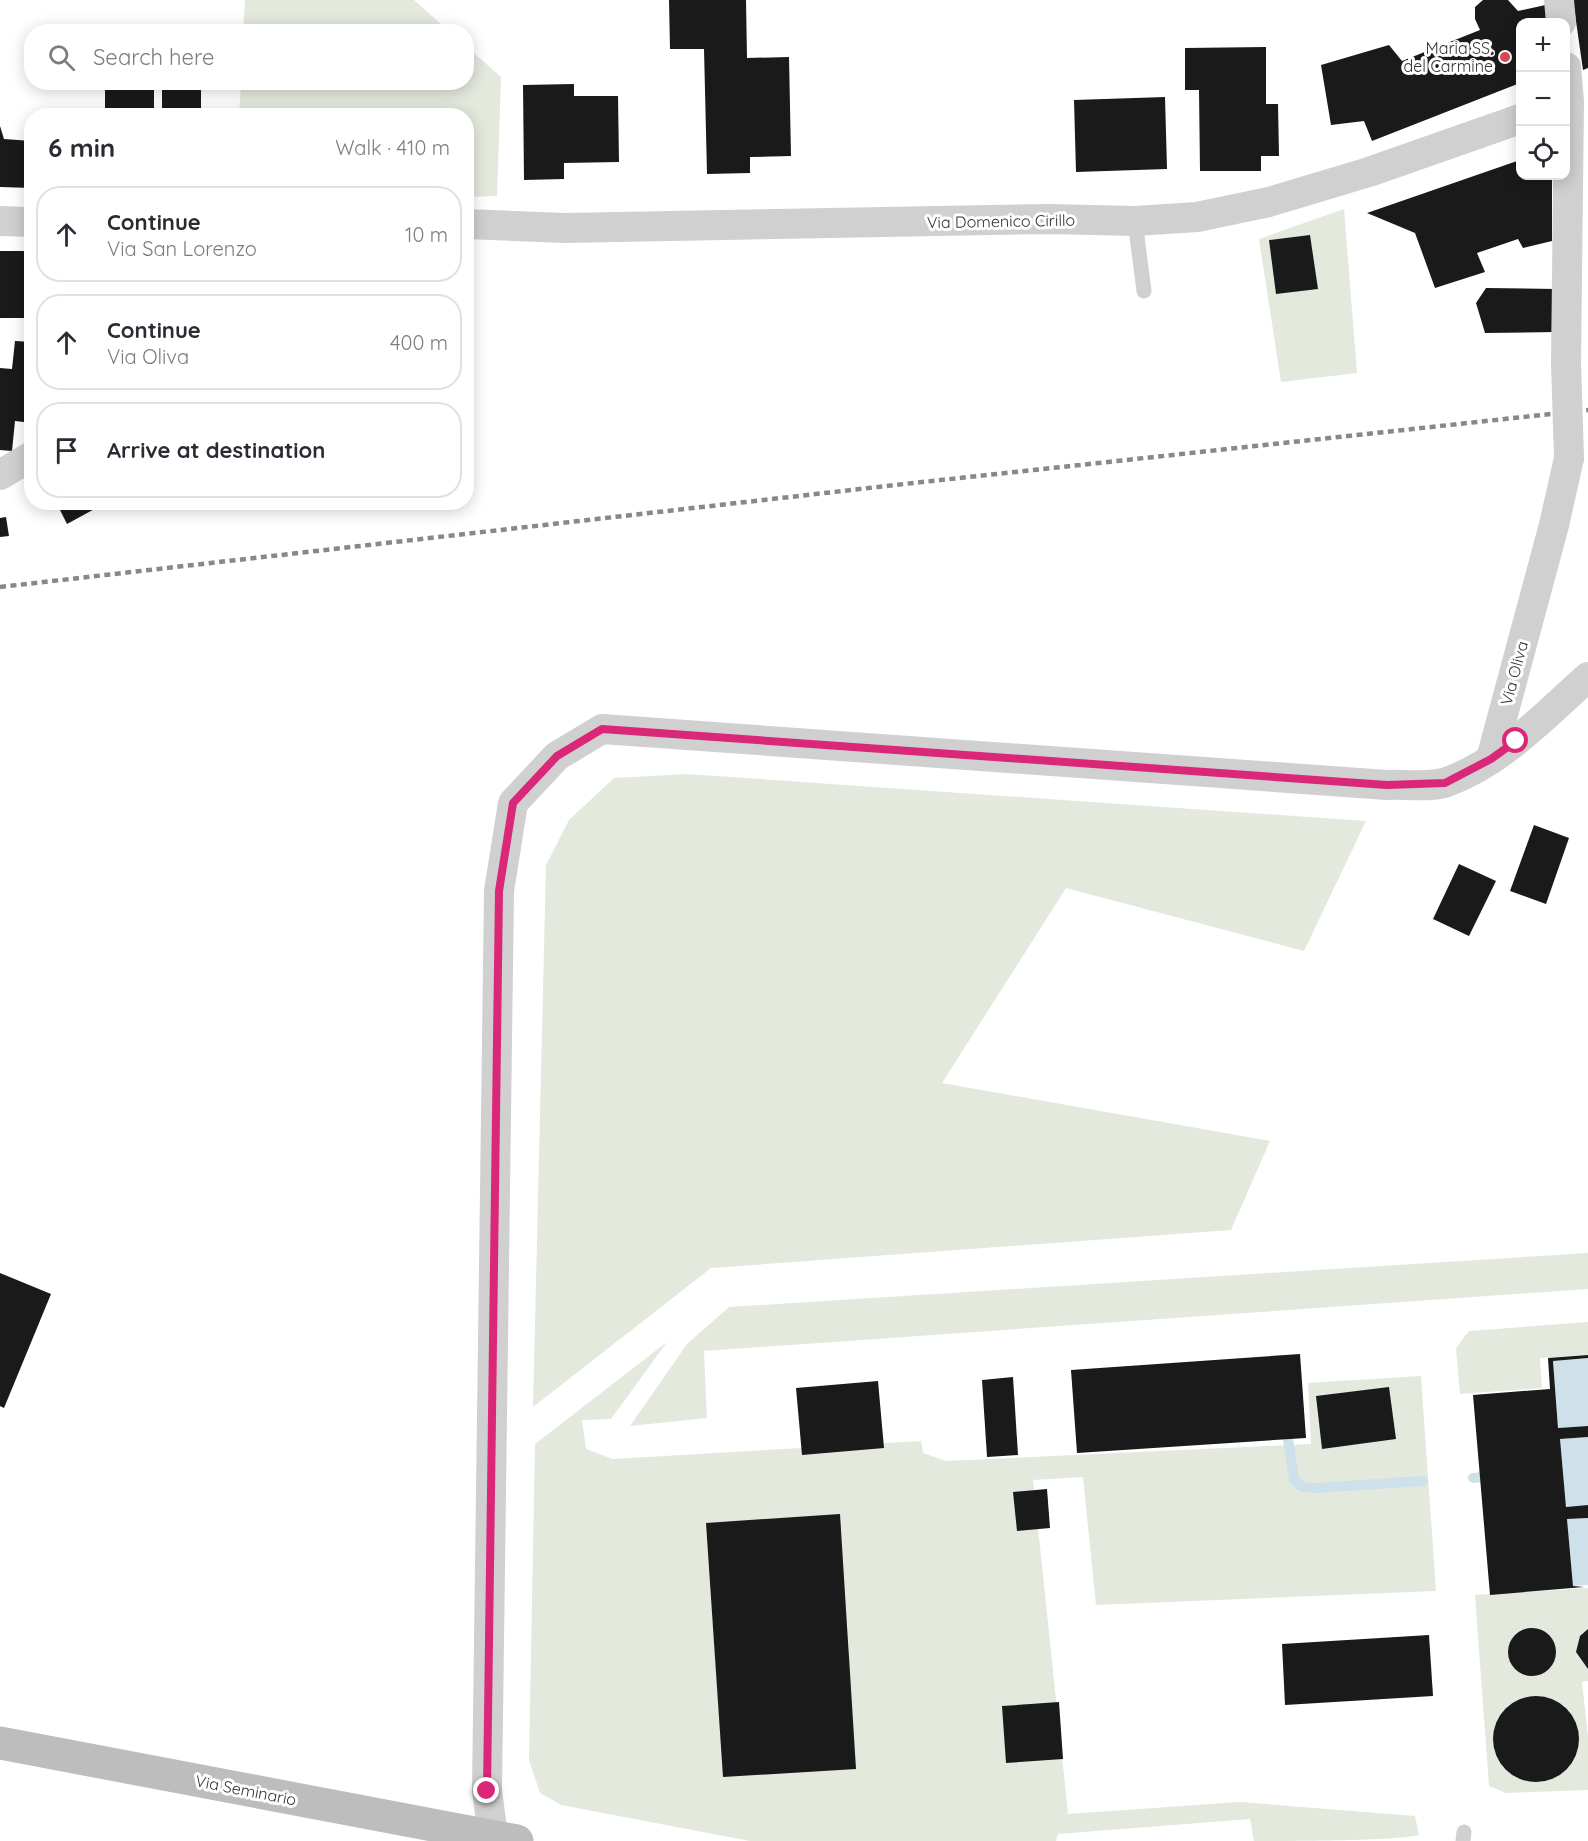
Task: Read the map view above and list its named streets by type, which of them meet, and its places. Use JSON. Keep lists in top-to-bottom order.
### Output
{
  "streets": {
    "main road": ["Via Seminario"],
    "street": ["Via Domenico Cirillo", "Via Oliva"]
  },
  "places": ["Maria SS. del Carmine"],
  "page": {
    "map_buttons": ["+", "−"],
    "search": "Search here",
    "heading": ["6 min", "Walk · 410 m"],
    "list": [
      ["Continue", "Via San Lorenzo", "10 m"],
      ["Continue", "Via Oliva", "400 m"],
      "Arrive at destination"
    ]
  }
}
